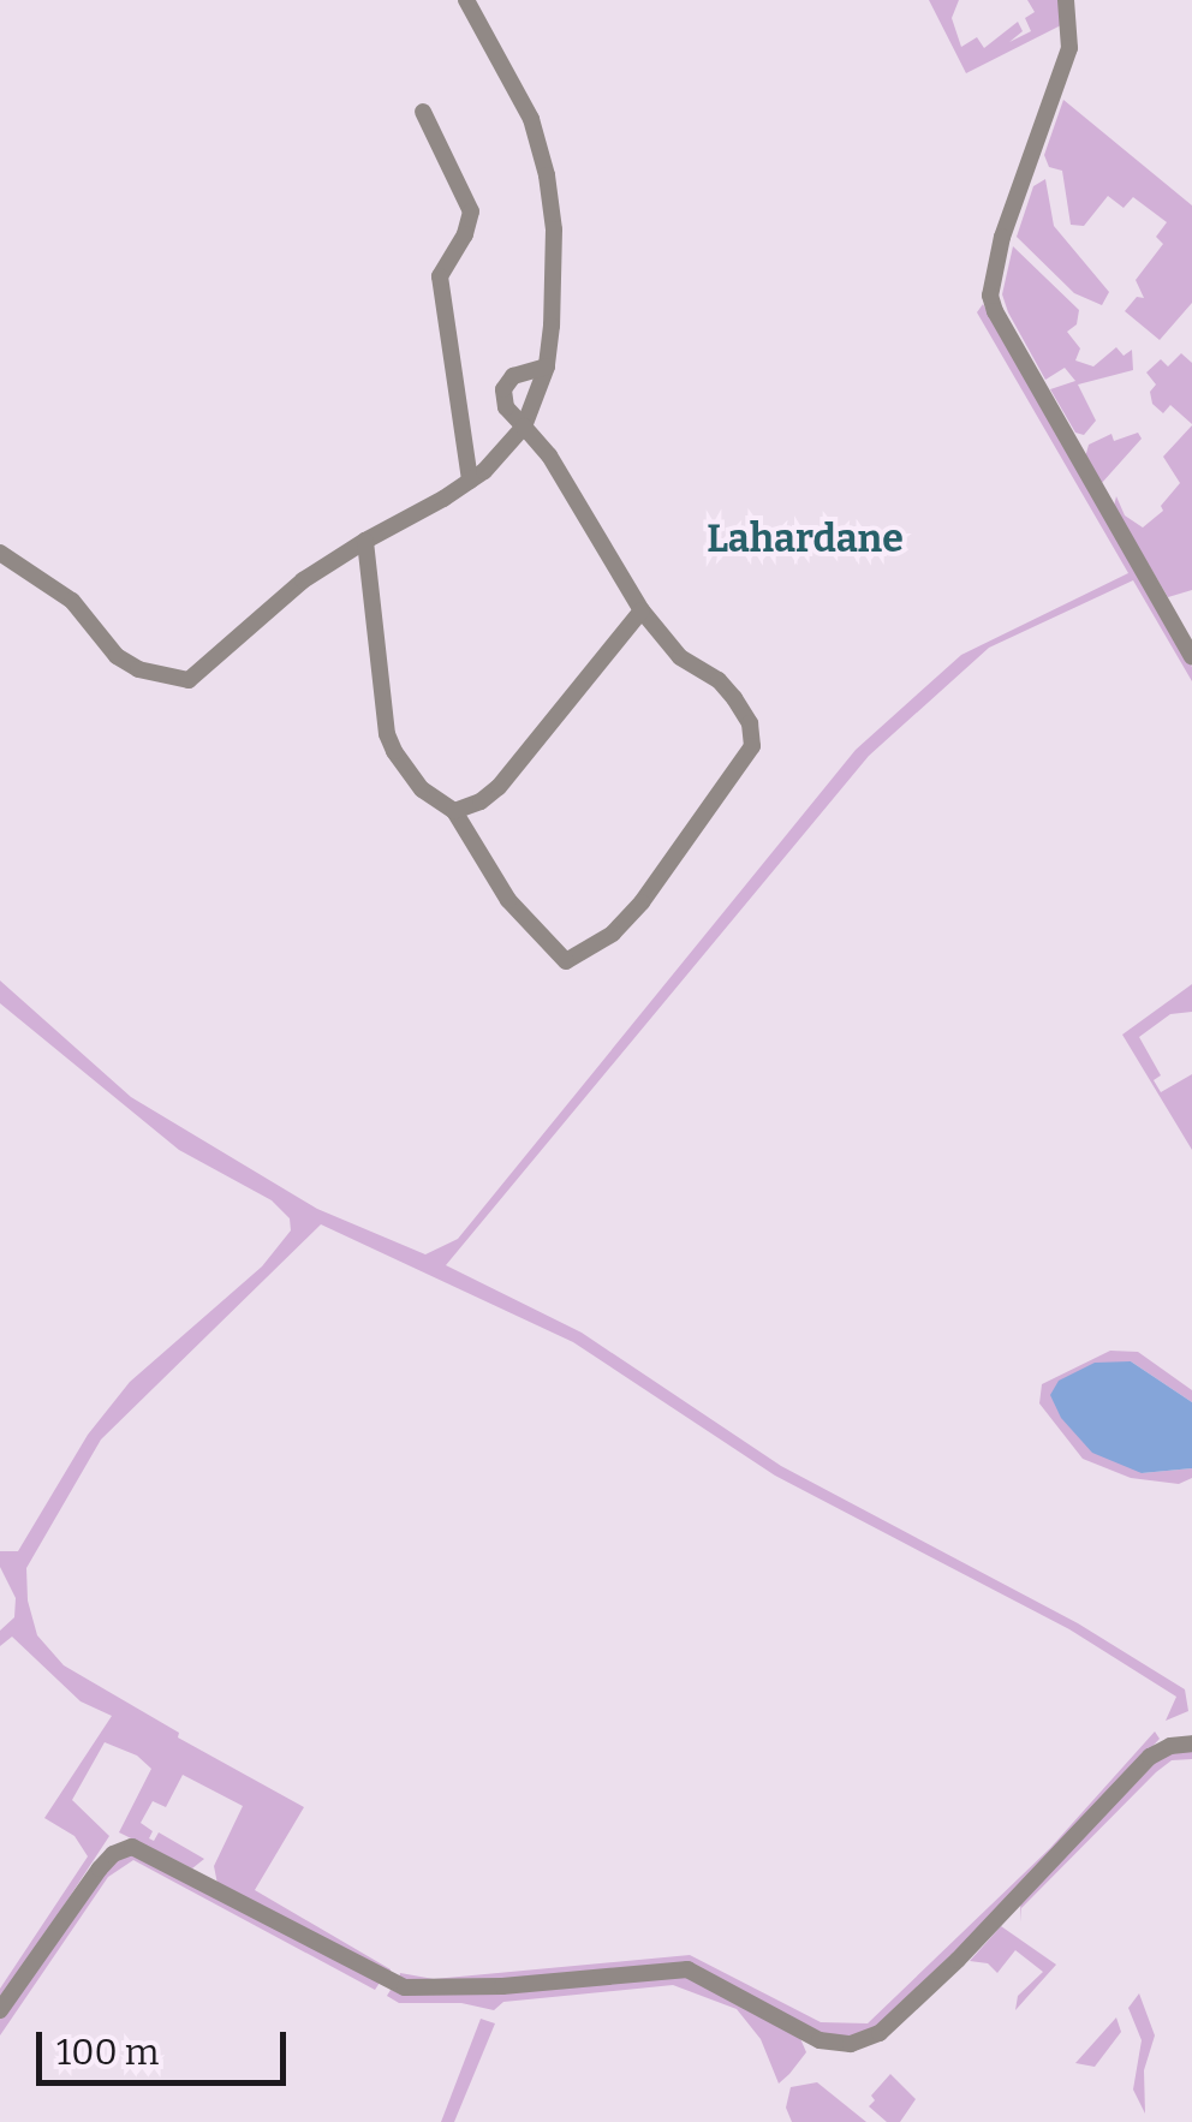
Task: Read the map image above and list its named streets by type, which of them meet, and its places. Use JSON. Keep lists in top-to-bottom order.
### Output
{
  "districts": ["Lahardane"],
  "scale_bar": "100 m"
}
